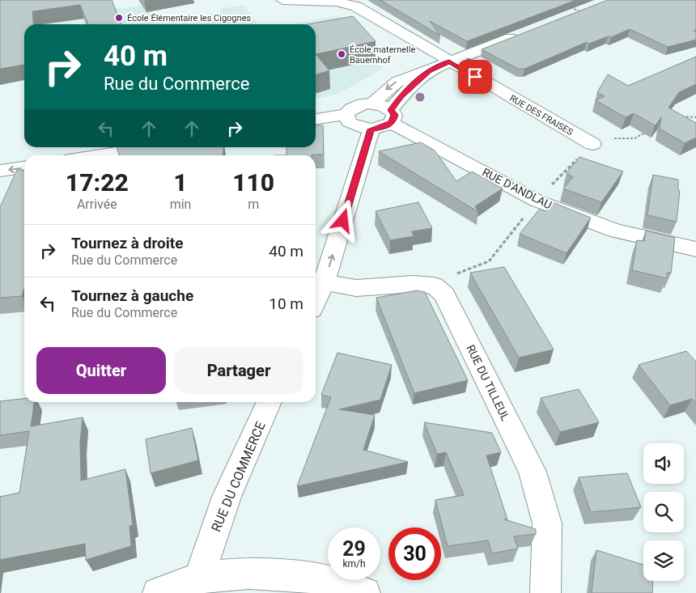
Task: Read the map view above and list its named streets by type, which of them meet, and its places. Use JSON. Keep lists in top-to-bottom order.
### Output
{
  "streets": {
    "street": [
      "RUE DES FRAISES",
      "RUE D'ANDLAU",
      "RUE DU TILLEUL",
      "RUE DU COMMERCE"
    ]
  },
  "places": ["École Élémentaire les Cigognes", "École maternelle Bauernhof"],
  "page": {
    "turn": ["40 m", "Rue du Commerce"],
    "eta": [
      "17:22",
      "Arrivée",
      "1",
      "min",
      "110",
      "m"
    ],
    "list": [
      {
        "name": "Tournez à droite",
        "note": "Rue du Commerce",
        "value": "40 m"
      },
      {
        "name": "Tournez à gauche",
        "note": "Rue du Commerce",
        "value": "10 m"
      }
    ],
    "buttons": ["Quitter", "Partager"],
    "speed": "29 km/h",
    "limit": "30"
  }
}
